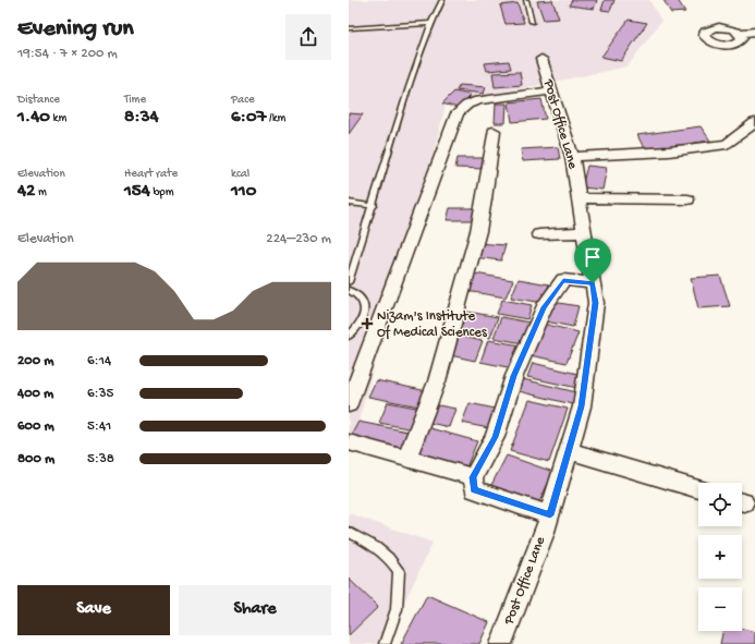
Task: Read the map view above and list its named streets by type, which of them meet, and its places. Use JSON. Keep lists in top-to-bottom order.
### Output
{
  "streets": {
    "street": ["Post Office Lane"]
  },
  "places": {
    "health": ["Nizam's Institute Of Medical Sciences"]
  },
  "page": {
    "heading": ["Evening run", "19:54 · 7 × 200 m"],
    "stats": [
      ["Distance", "1.40 km"],
      ["Time", "8:34"],
      ["Pace", "6:07 /km"],
      ["Elevation", "42 m"],
      ["Heart rate", "154 bpm"],
      ["kcal", "110"]
    ],
    "chart": ["Elevation", "224–230 m"],
    "list": [
      {
        "name": "200 m",
        "note": "6:14"
      },
      {
        "name": "400 m",
        "note": "6:35"
      },
      {
        "name": "600 m",
        "note": "5:41"
      },
      {
        "name": "800 m",
        "note": "5:38"
      }
    ],
    "map_buttons": ["+", "−"],
    "buttons": ["Save", "Share"]
  }
}
